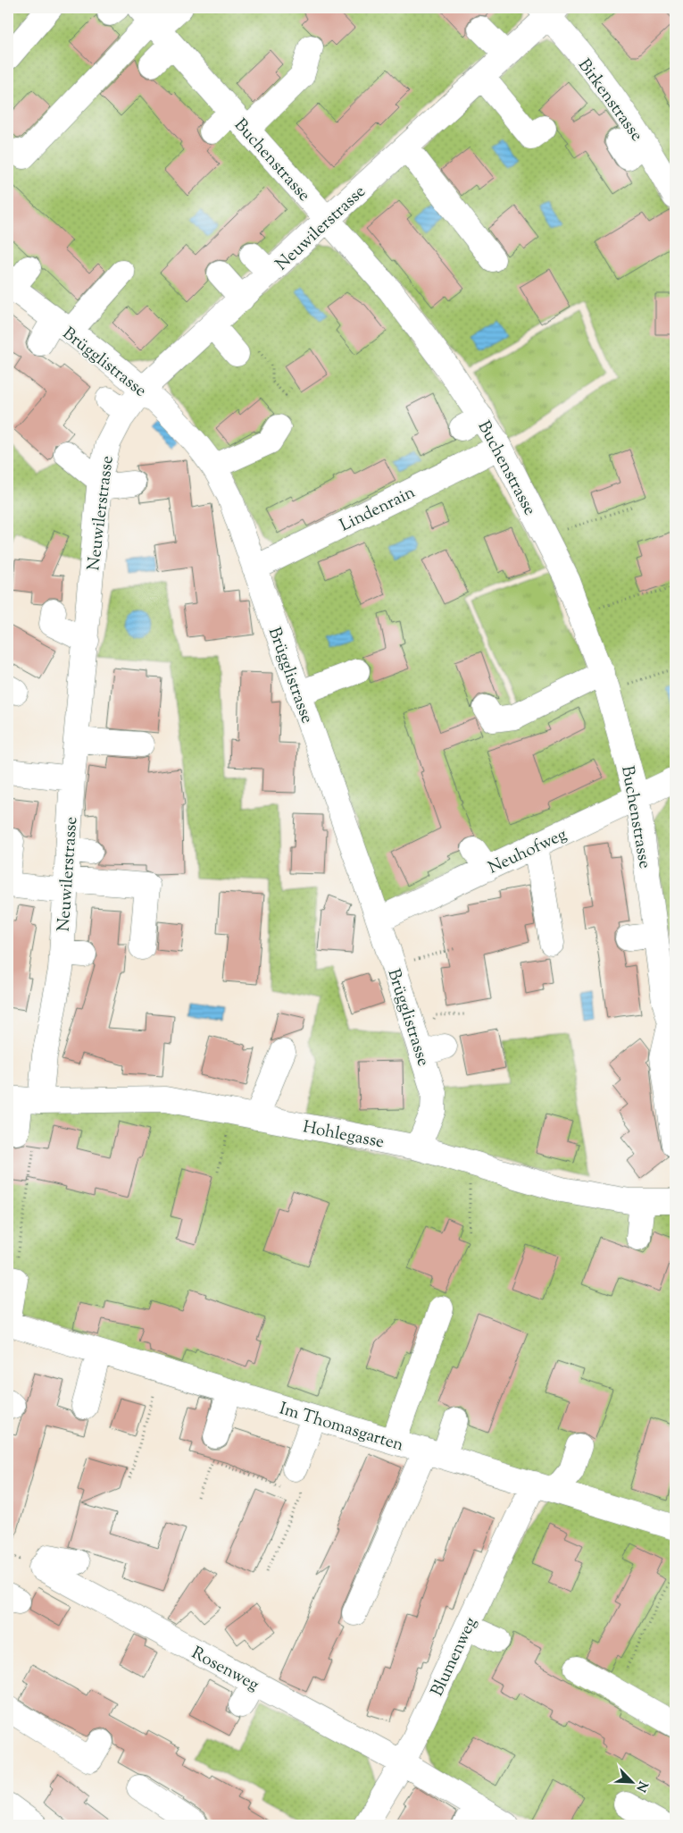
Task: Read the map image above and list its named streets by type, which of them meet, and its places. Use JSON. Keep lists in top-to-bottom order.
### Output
{
  "streets": {
    "street": [
      "Birkenstrasse",
      "Buchenstrasse",
      "Neuwilerstrasse",
      "Brügglistrasse",
      "Lindenrain",
      "Neuhofweg",
      "Hohlegasse",
      "Im Thomasgarten",
      "Blumenweg",
      "Rosenweg"
    ]
  },
  "crossings": [
    ["Birkenstrasse", "Neuwilerstrasse"],
    ["Buchenstrasse", "Neuwilerstrasse"],
    ["Buchenstrasse", "Lindenrain"],
    ["Buchenstrasse", "Neuhofweg"],
    ["Neuwilerstrasse", "Brügglistrasse"],
    ["Neuwilerstrasse", "Hohlegasse"],
    ["Brügglistrasse", "Lindenrain"],
    ["Brügglistrasse", "Neuhofweg"],
    ["Brügglistrasse", "Hohlegasse"],
    ["Im Thomasgarten", "Blumenweg"],
    ["Blumenweg", "Rosenweg"]
  ],
  "north": "bottom right"
}
